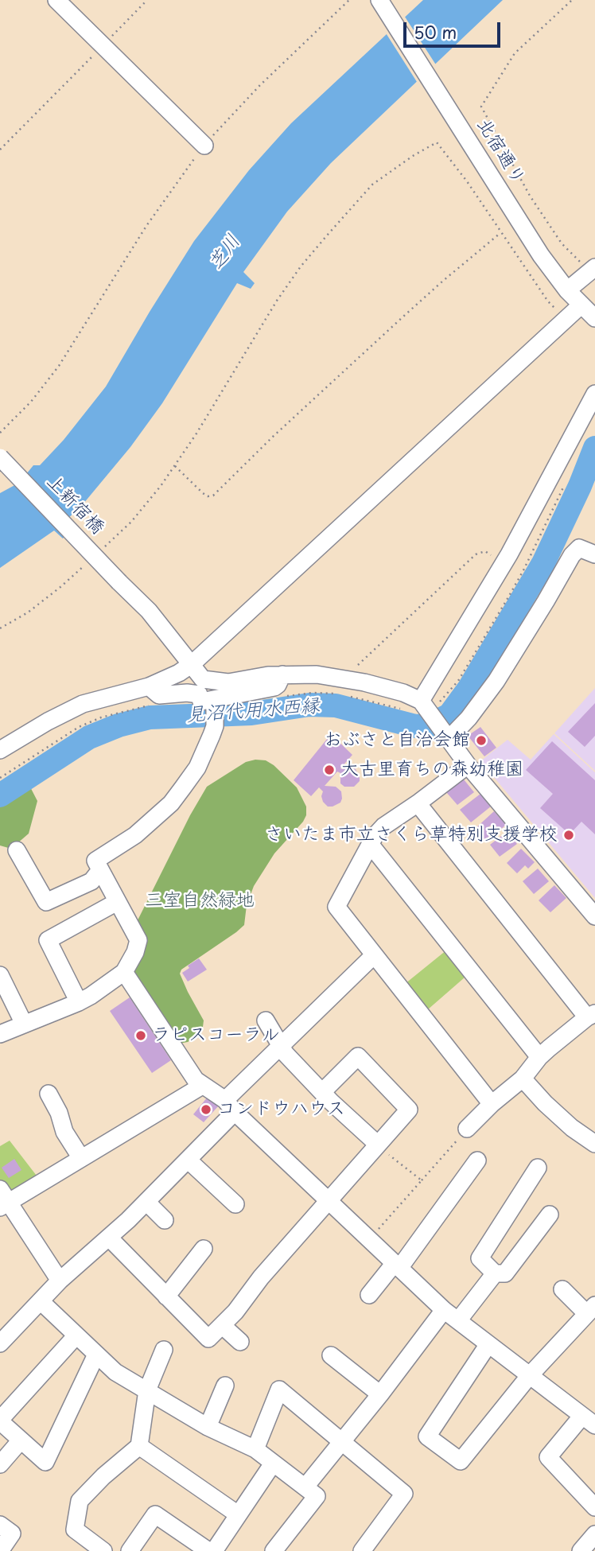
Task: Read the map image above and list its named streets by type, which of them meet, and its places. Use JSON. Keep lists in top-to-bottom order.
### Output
{
  "streets": {
    "street": ["北宿通り", "上新宿橋"]
  },
  "water": ["芝川", "見沼代用水西縁"],
  "parks": ["三室自然緑地"],
  "places": [
    "おぶさと自治会館",
    "大古里育ちの森幼稚園",
    "さいたま市立さくら草特別支援学校",
    "ラピスコーラル",
    "コンドウハウス"
  ],
  "scale_bar": "50 m"
}
